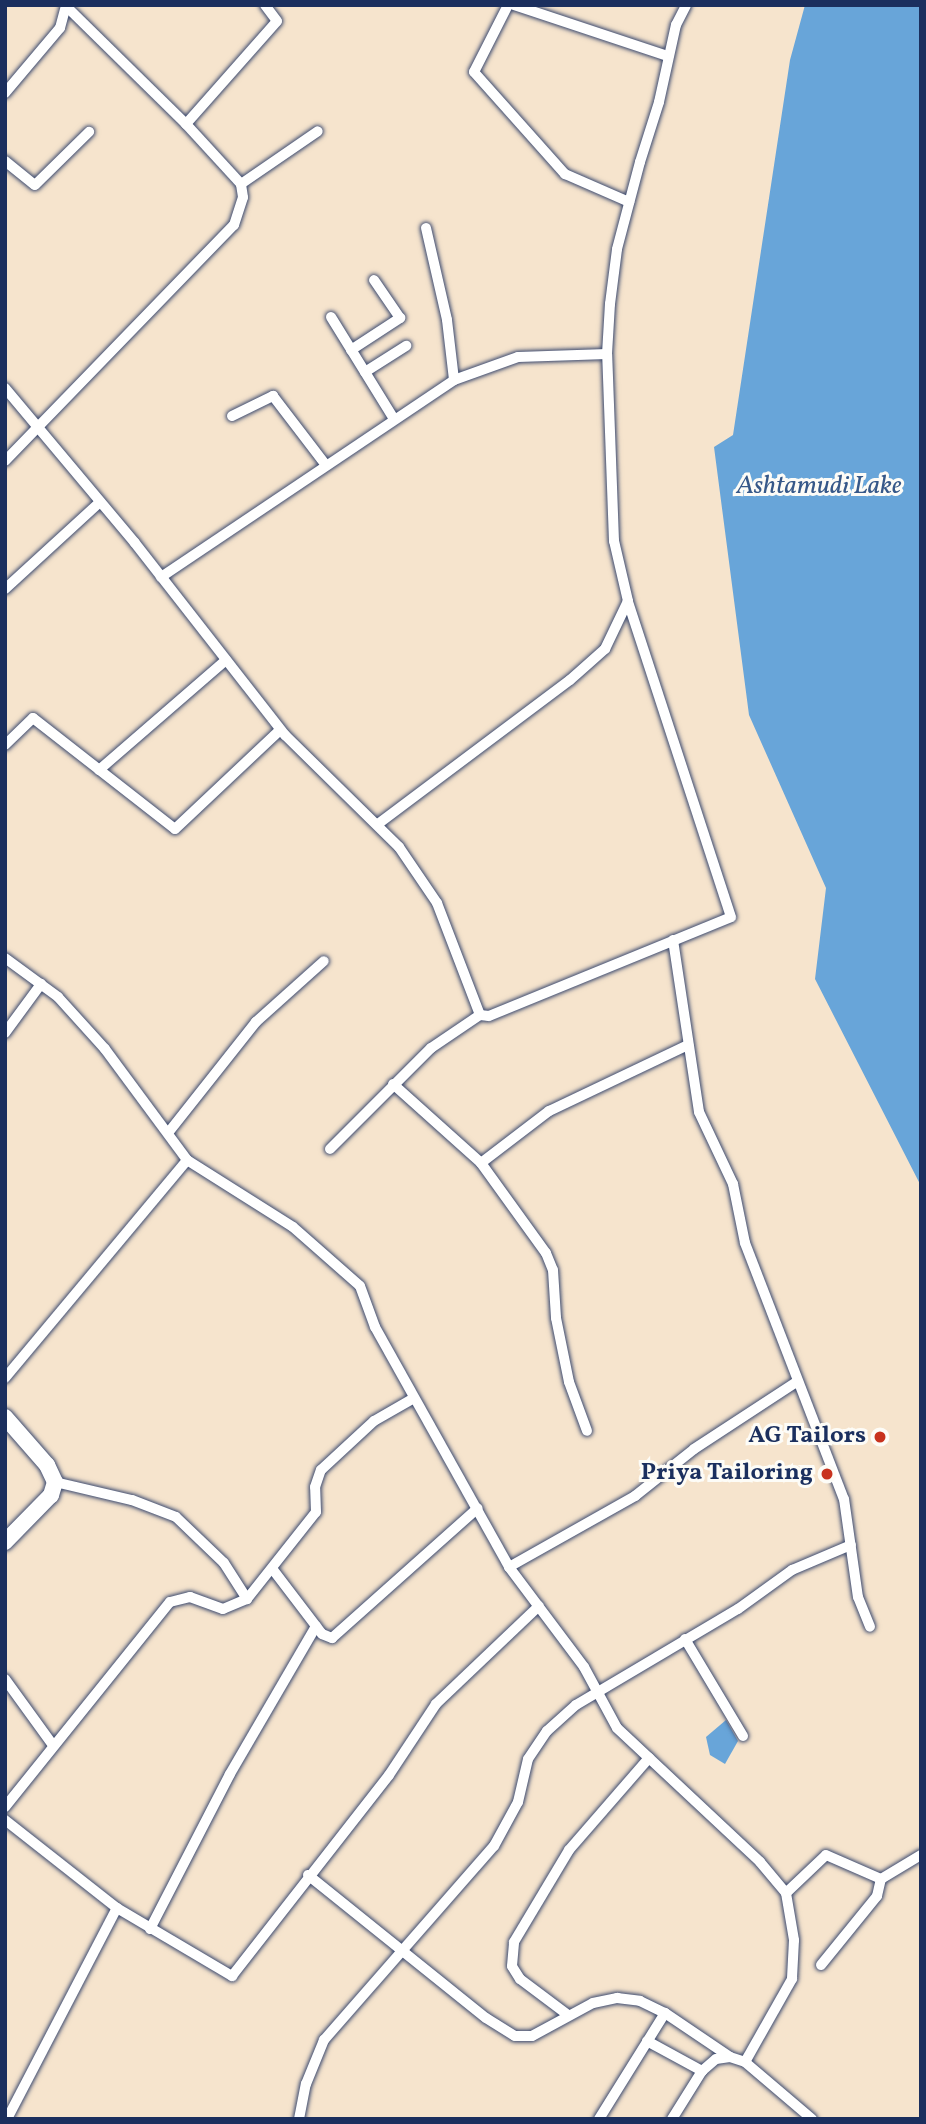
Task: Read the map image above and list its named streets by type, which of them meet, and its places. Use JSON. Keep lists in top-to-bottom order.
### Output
{
  "water": ["Ashtamudi Lake"],
  "places": ["AG Tailors", "Priya Tailoring"]
}
